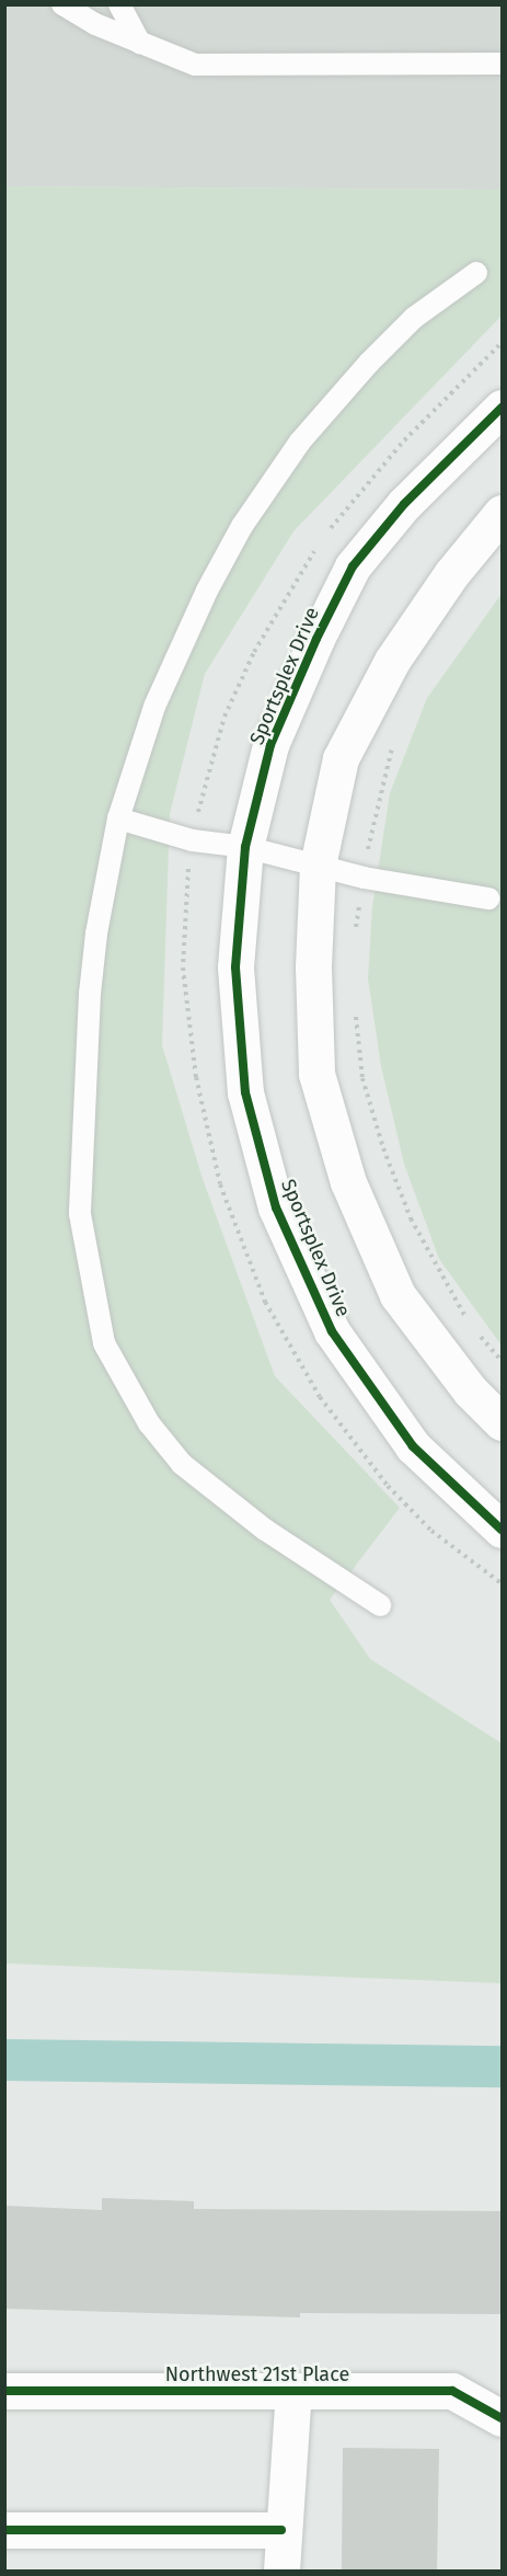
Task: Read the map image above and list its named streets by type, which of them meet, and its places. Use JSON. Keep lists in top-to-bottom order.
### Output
{
  "streets": {
    "street": ["Sportsplex Drive", "Northwest 21st Place"]
  }
}
